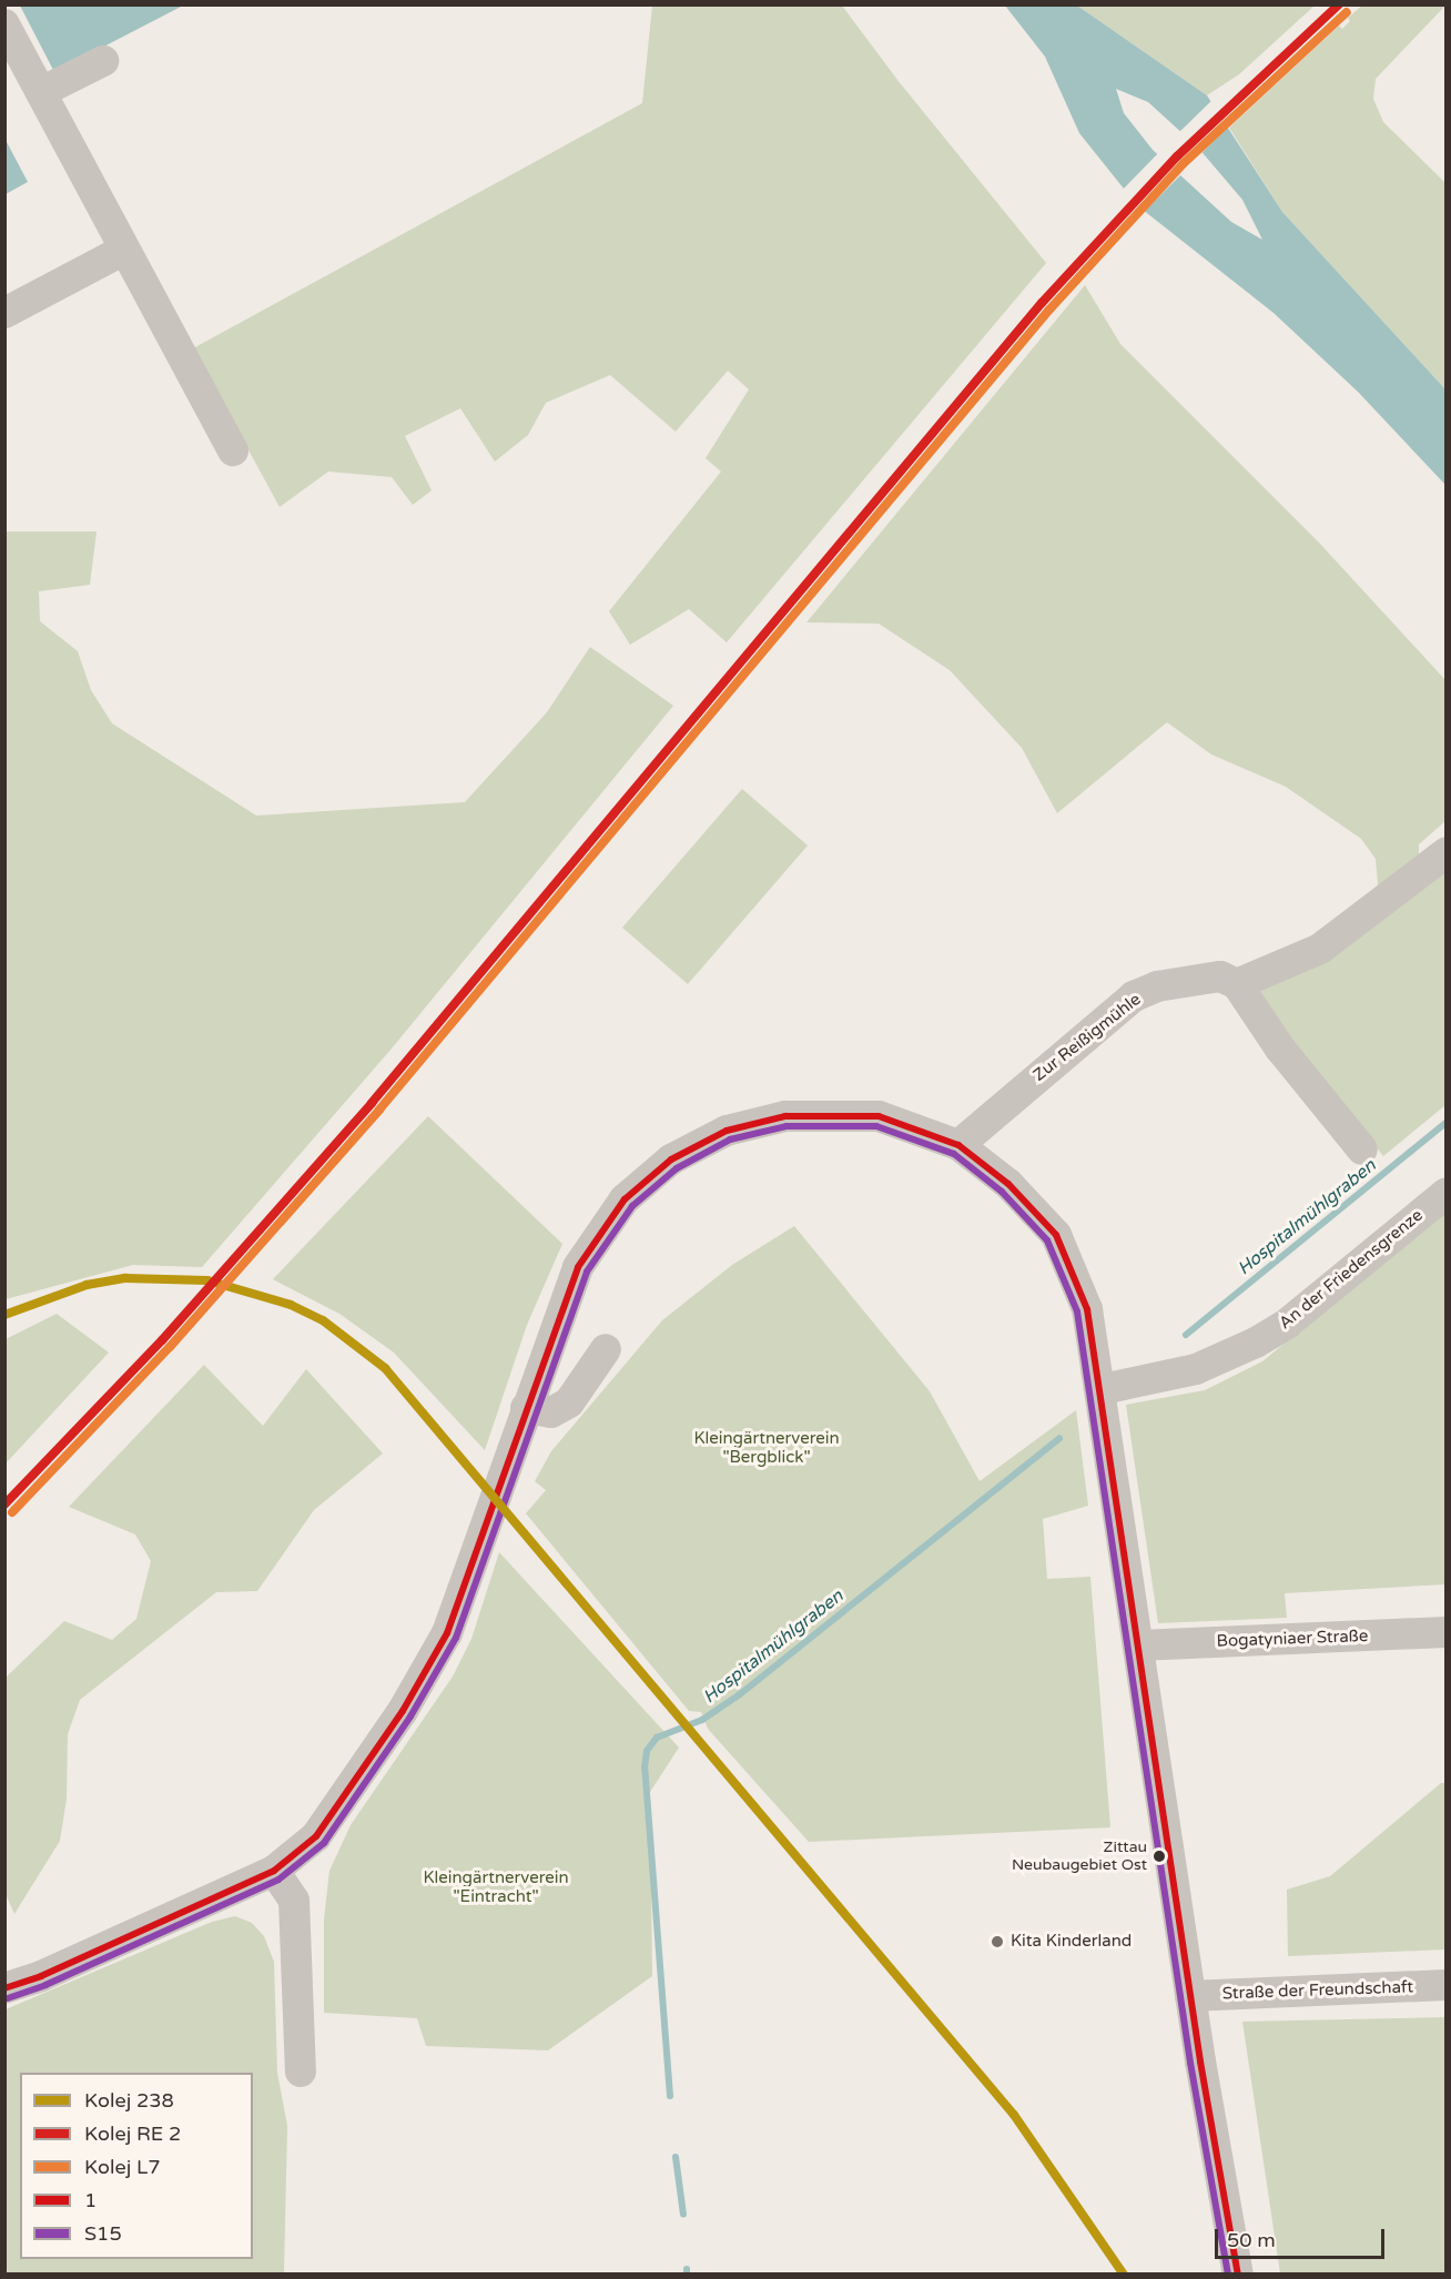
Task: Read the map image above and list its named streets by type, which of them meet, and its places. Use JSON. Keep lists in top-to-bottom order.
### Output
{
  "streets": {
    "street": [
      "Zur Reißigmühle",
      "An der Friedensgrenze",
      "Bogatyniaer Straße",
      "Straße der Freundschaft"
    ]
  },
  "water": ["Hospitalmühlgraben"],
  "parks": ["Kleingärtnerverein \"Bergblick\"", "Kleingärtnerverein \"Eintracht\""],
  "places": ["Zittau Neubaugebiet Ost", "Kita Kinderland"],
  "lines": [
    "rail line L7",
    "transit line 1",
    "transit line S15",
    "rail line 238"
  ],
  "legend": [
    "Kolej 238",
    "Kolej RE 2",
    "Kolej L7",
    "1",
    "S15"
  ],
  "scale_bar": "50 m"
}
